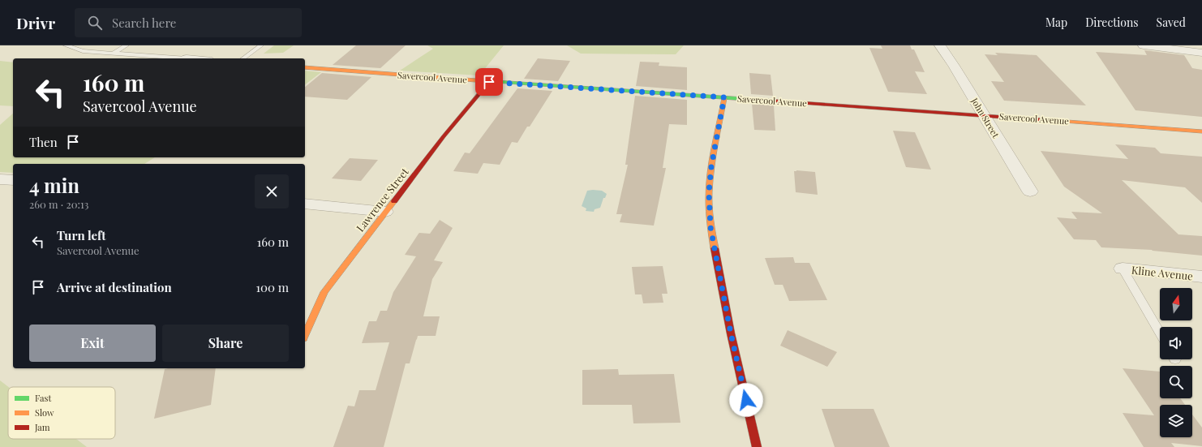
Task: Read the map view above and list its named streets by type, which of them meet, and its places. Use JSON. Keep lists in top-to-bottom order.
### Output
{
  "streets": {
    "street": [
      "Savercool Avenue",
      "John Street",
      "Lawrence Street",
      "Kline Avenue"
    ]
  },
  "crossings": [
    ["Savercool Avenue", "John Street"],
    ["Savercool Avenue", "Lawrence Street"]
  ],
  "legend": ["Fast", "Slow", "Jam"],
  "north": "top",
  "page": {
    "header": "Drivr",
    "search": "Search here",
    "nav": ["Map", "Directions", "Saved"],
    "turn": ["160 m", "Savercool Avenue"],
    "then": "Then",
    "heading": ["4 min", "260 m · 20:13"],
    "list": [
      {
        "name": "Turn left",
        "note": "Savercool Avenue",
        "value": "160 m"
      },
      {
        "name": "Arrive at destination",
        "value": "100 m"
      }
    ],
    "buttons": ["Exit", "Share"]
  }
}
